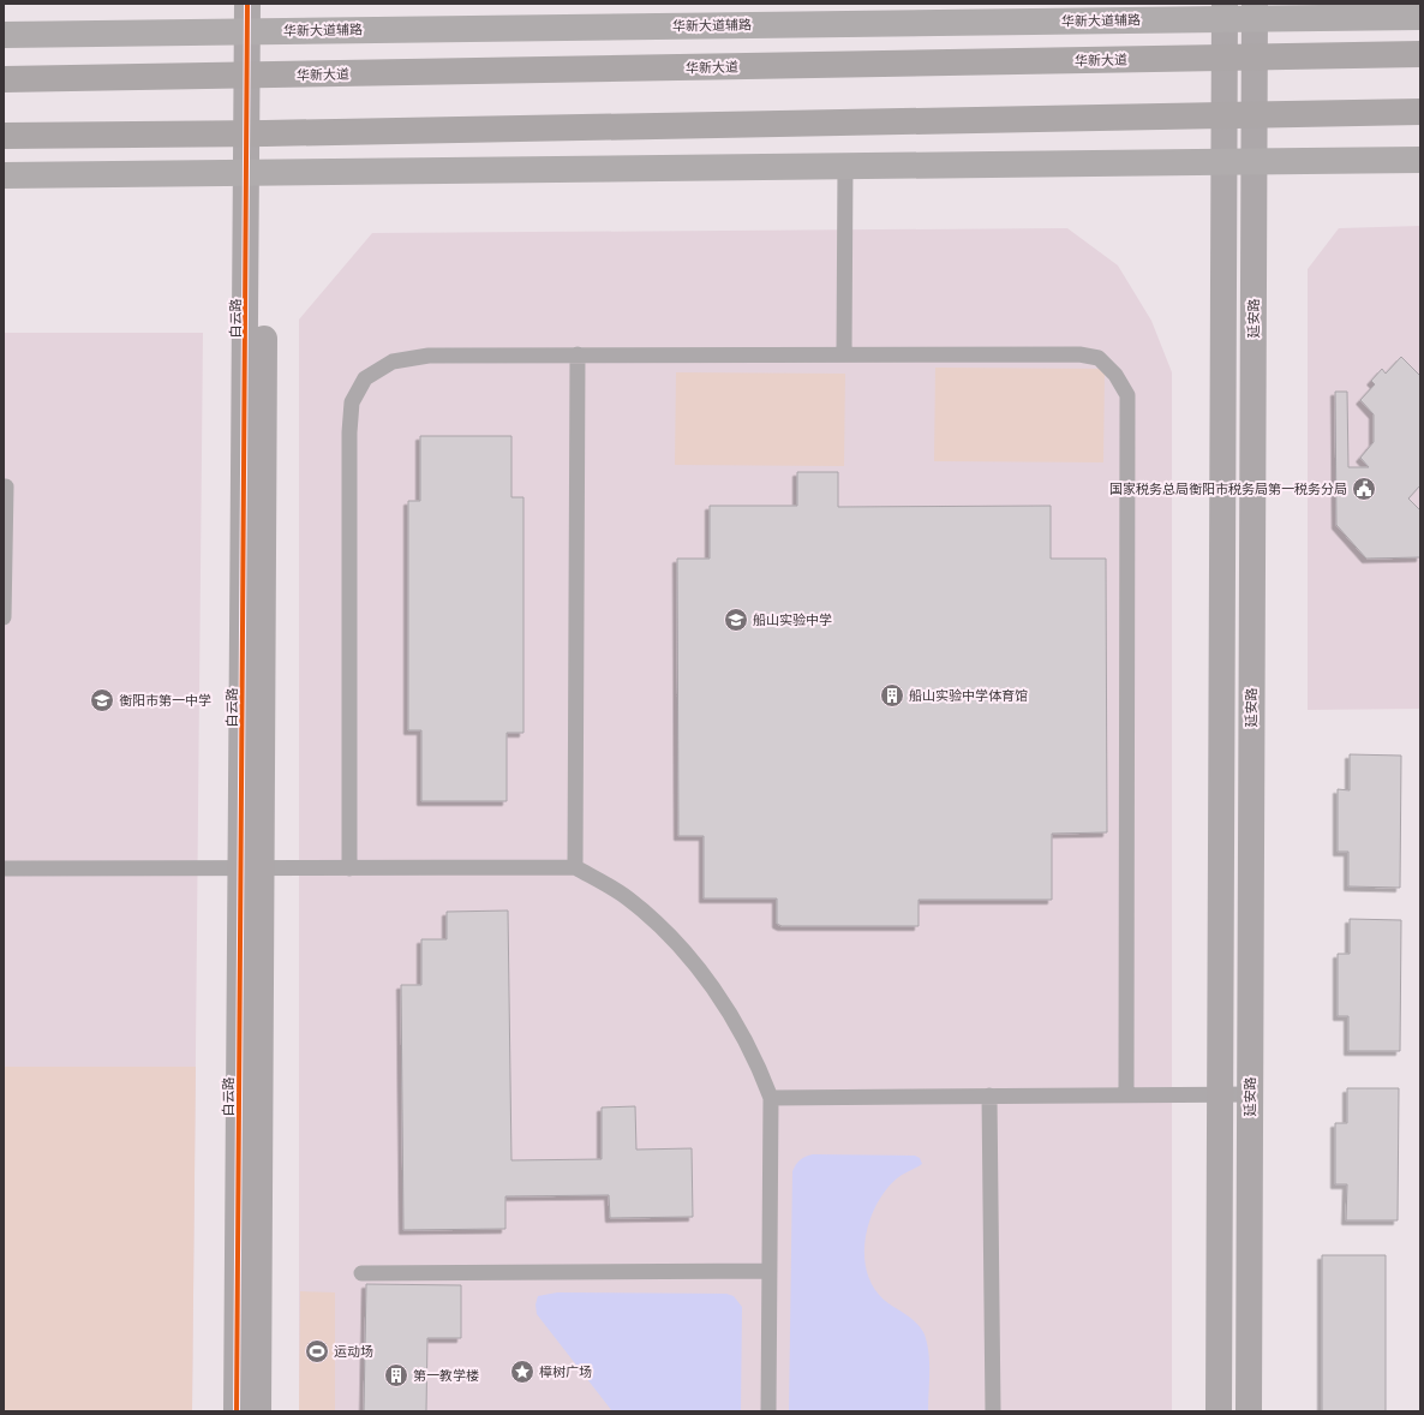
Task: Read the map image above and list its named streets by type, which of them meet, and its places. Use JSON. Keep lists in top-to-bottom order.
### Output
{
  "streets": {
    "highway": ["华新大道"],
    "main road": ["华新大道辅路", "白云路", "延安路"]
  },
  "crossings": [
    ["华新大道辅路", "白云路"],
    ["华新大道辅路", "延安路"],
    ["华新大道", "白云路"],
    ["华新大道", "延安路"]
  ],
  "places": {
    "public building": ["国家税务总局衡阳市税务局第一税务分局"],
    "school or university": ["船山实验中学", "衡阳市第一中学"],
    "building": ["船山实验中学体育馆", "第一教学楼"],
    "sports": ["运动场"],
    "place": ["樟树广场"]
  }
}
